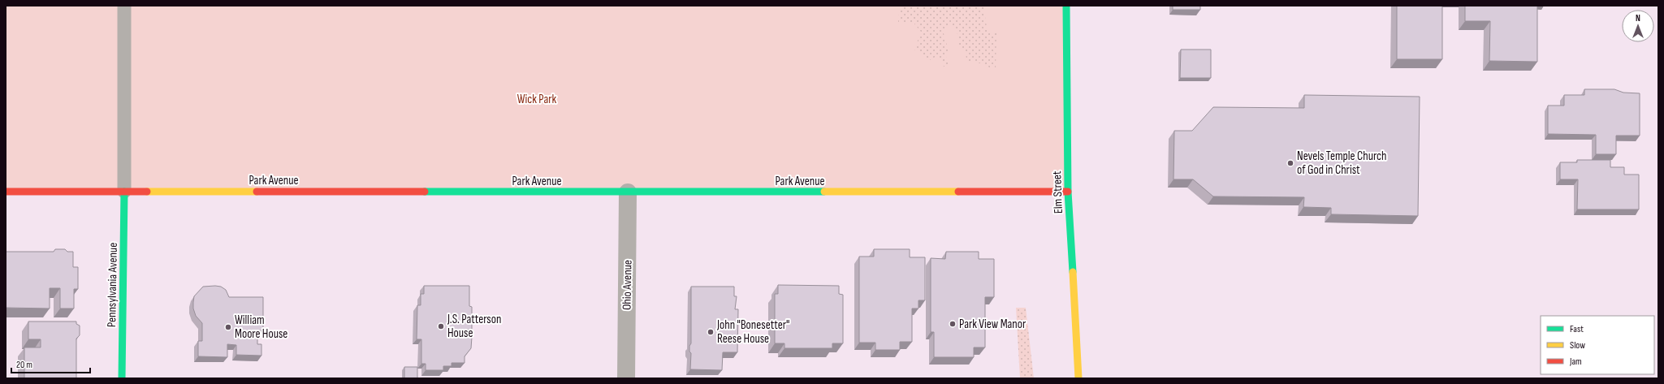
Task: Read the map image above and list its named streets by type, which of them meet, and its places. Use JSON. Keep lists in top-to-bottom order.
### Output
{
  "streets": {
    "street": [
      "Park Avenue",
      "Elm Street",
      "Pennsylvania Avenue",
      "Ohio Avenue"
    ]
  },
  "crossings": [
    ["Park Avenue", "Elm Street"],
    ["Park Avenue", "Pennsylvania Avenue"],
    ["Park Avenue", "Ohio Avenue"]
  ],
  "parks": ["Wick Park"],
  "places": [
    "Nevels Temple Church of God in Christ",
    "Park View Manor",
    "J.S. Patterson House",
    "William Moore House",
    "John \"Bonesetter\" Reese House"
  ],
  "legend": ["Fast", "Slow", "Jam"],
  "scale_bar": "20 m",
  "north": "top"
}
